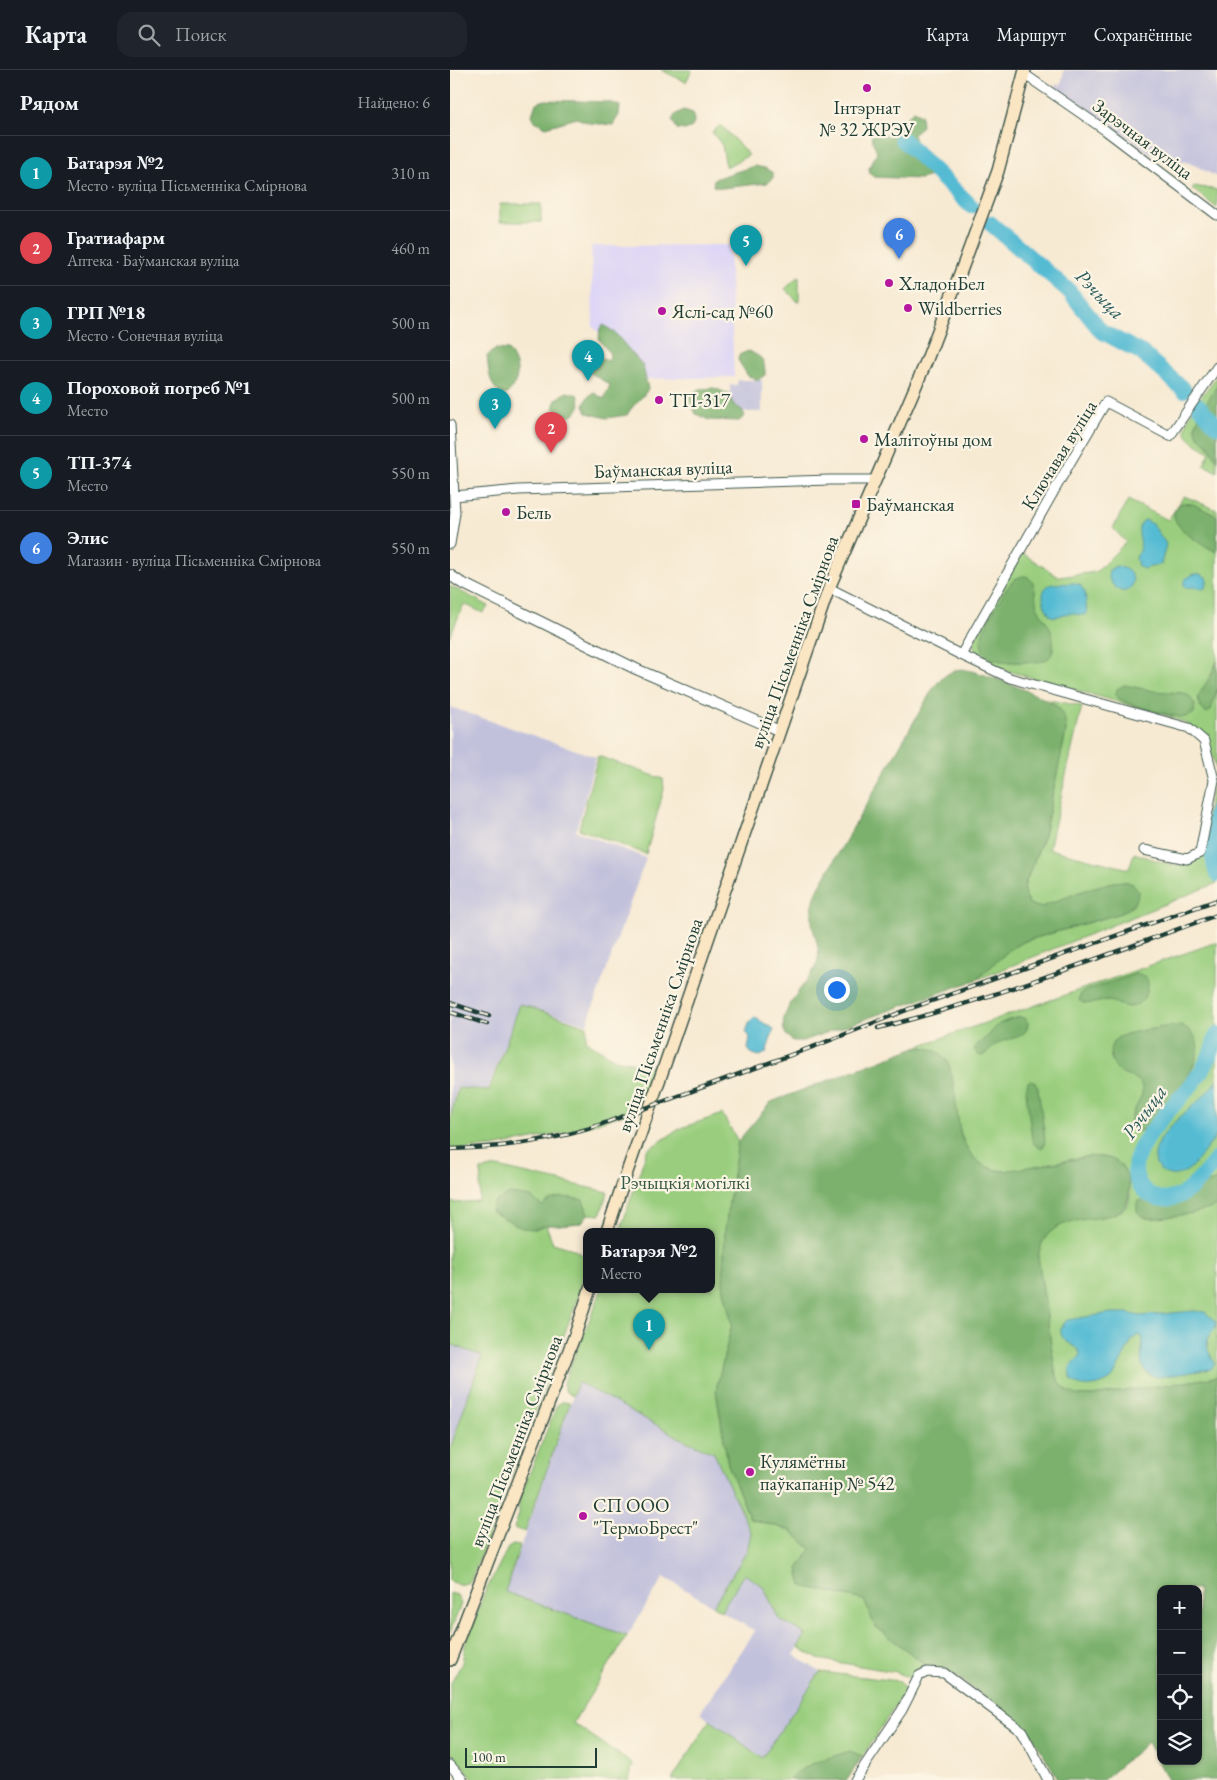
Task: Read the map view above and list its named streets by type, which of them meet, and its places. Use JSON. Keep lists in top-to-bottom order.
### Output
{
  "streets": {
    "main road": ["вуліца Пісьменніка Смірнова"],
    "street": ["Зарэчная вуліца", "Ключавая вуліца", "Баўманская вуліца"]
  },
  "crossings": [
    ["Зарэчная вуліца", "вуліца Пісьменніка Смірнова"],
    ["Баўманская вуліца", "вуліца Пісьменніка Смірнова"]
  ],
  "water": ["Рэчыца"],
  "parks": ["Рэчыцкія могілкі"],
  "places": {
    "other": [
      "Інтэрнат № 32 ЖРЭУ",
      "ХладонБел",
      "Wildberries",
      "Яслі-сад №60",
      "ТП-317",
      "Малітоўны дом",
      "Бель",
      "Кулямётны паўкапанір № 542",
      "СП ООО \"ТермоБрест\""
    ],
    "transit": ["Баўманская"]
  },
  "scale_bar": "100 m",
  "page": {
    "header": "Карта",
    "search": "Поиск",
    "nav": ["Карта", "Маршрут", "Сохранённые"],
    "heading": ["Рядом", "Найдено: 6"],
    "list": [
      {
        "mark": "1",
        "name": "Батарэя №2",
        "note": "Место · вуліца Пісьменніка Смірнова",
        "value": "310 m"
      },
      {
        "mark": "2",
        "name": "Гратиафарм",
        "note": "Аптека · Баўманская вуліца",
        "value": "460 m"
      },
      {
        "mark": "3",
        "name": "ГРП №18",
        "note": "Место · Сонечная вуліца",
        "value": "500 m"
      },
      {
        "mark": "4",
        "name": "Пороховой погреб №1",
        "note": "Место",
        "value": "500 m"
      },
      {
        "mark": "5",
        "name": "ТП-374",
        "note": "Место",
        "value": "550 m"
      },
      {
        "mark": "6",
        "name": "Элис",
        "note": "Магазин · вуліца Пісьменніка Смірнова",
        "value": "550 m"
      }
    ],
    "pins": [
      "6",
      "5",
      "4",
      "3",
      "2",
      "1"
    ],
    "popup": ["Батарэя №2", "Место"],
    "map_buttons": ["+", "−"],
    "scale": "100 m"
  }
}
